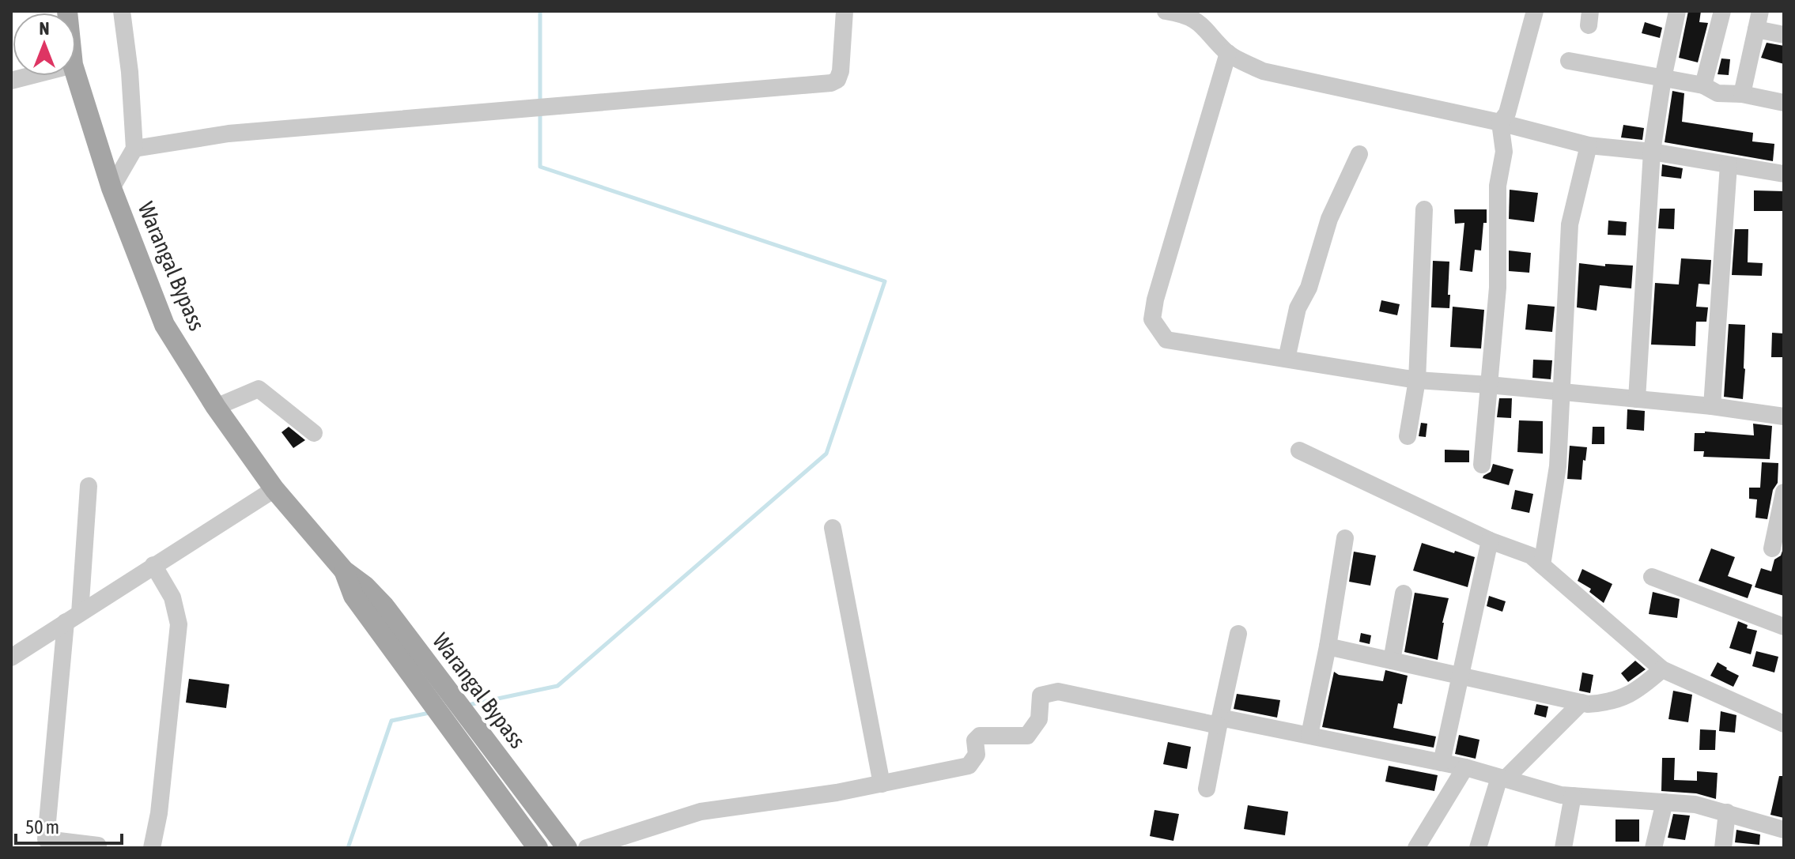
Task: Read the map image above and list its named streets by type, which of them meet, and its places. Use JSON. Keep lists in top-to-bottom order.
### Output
{
  "streets": {
    "main road": ["Warangal Bypass"]
  },
  "scale_bar": "50 m",
  "north": "top"
}
